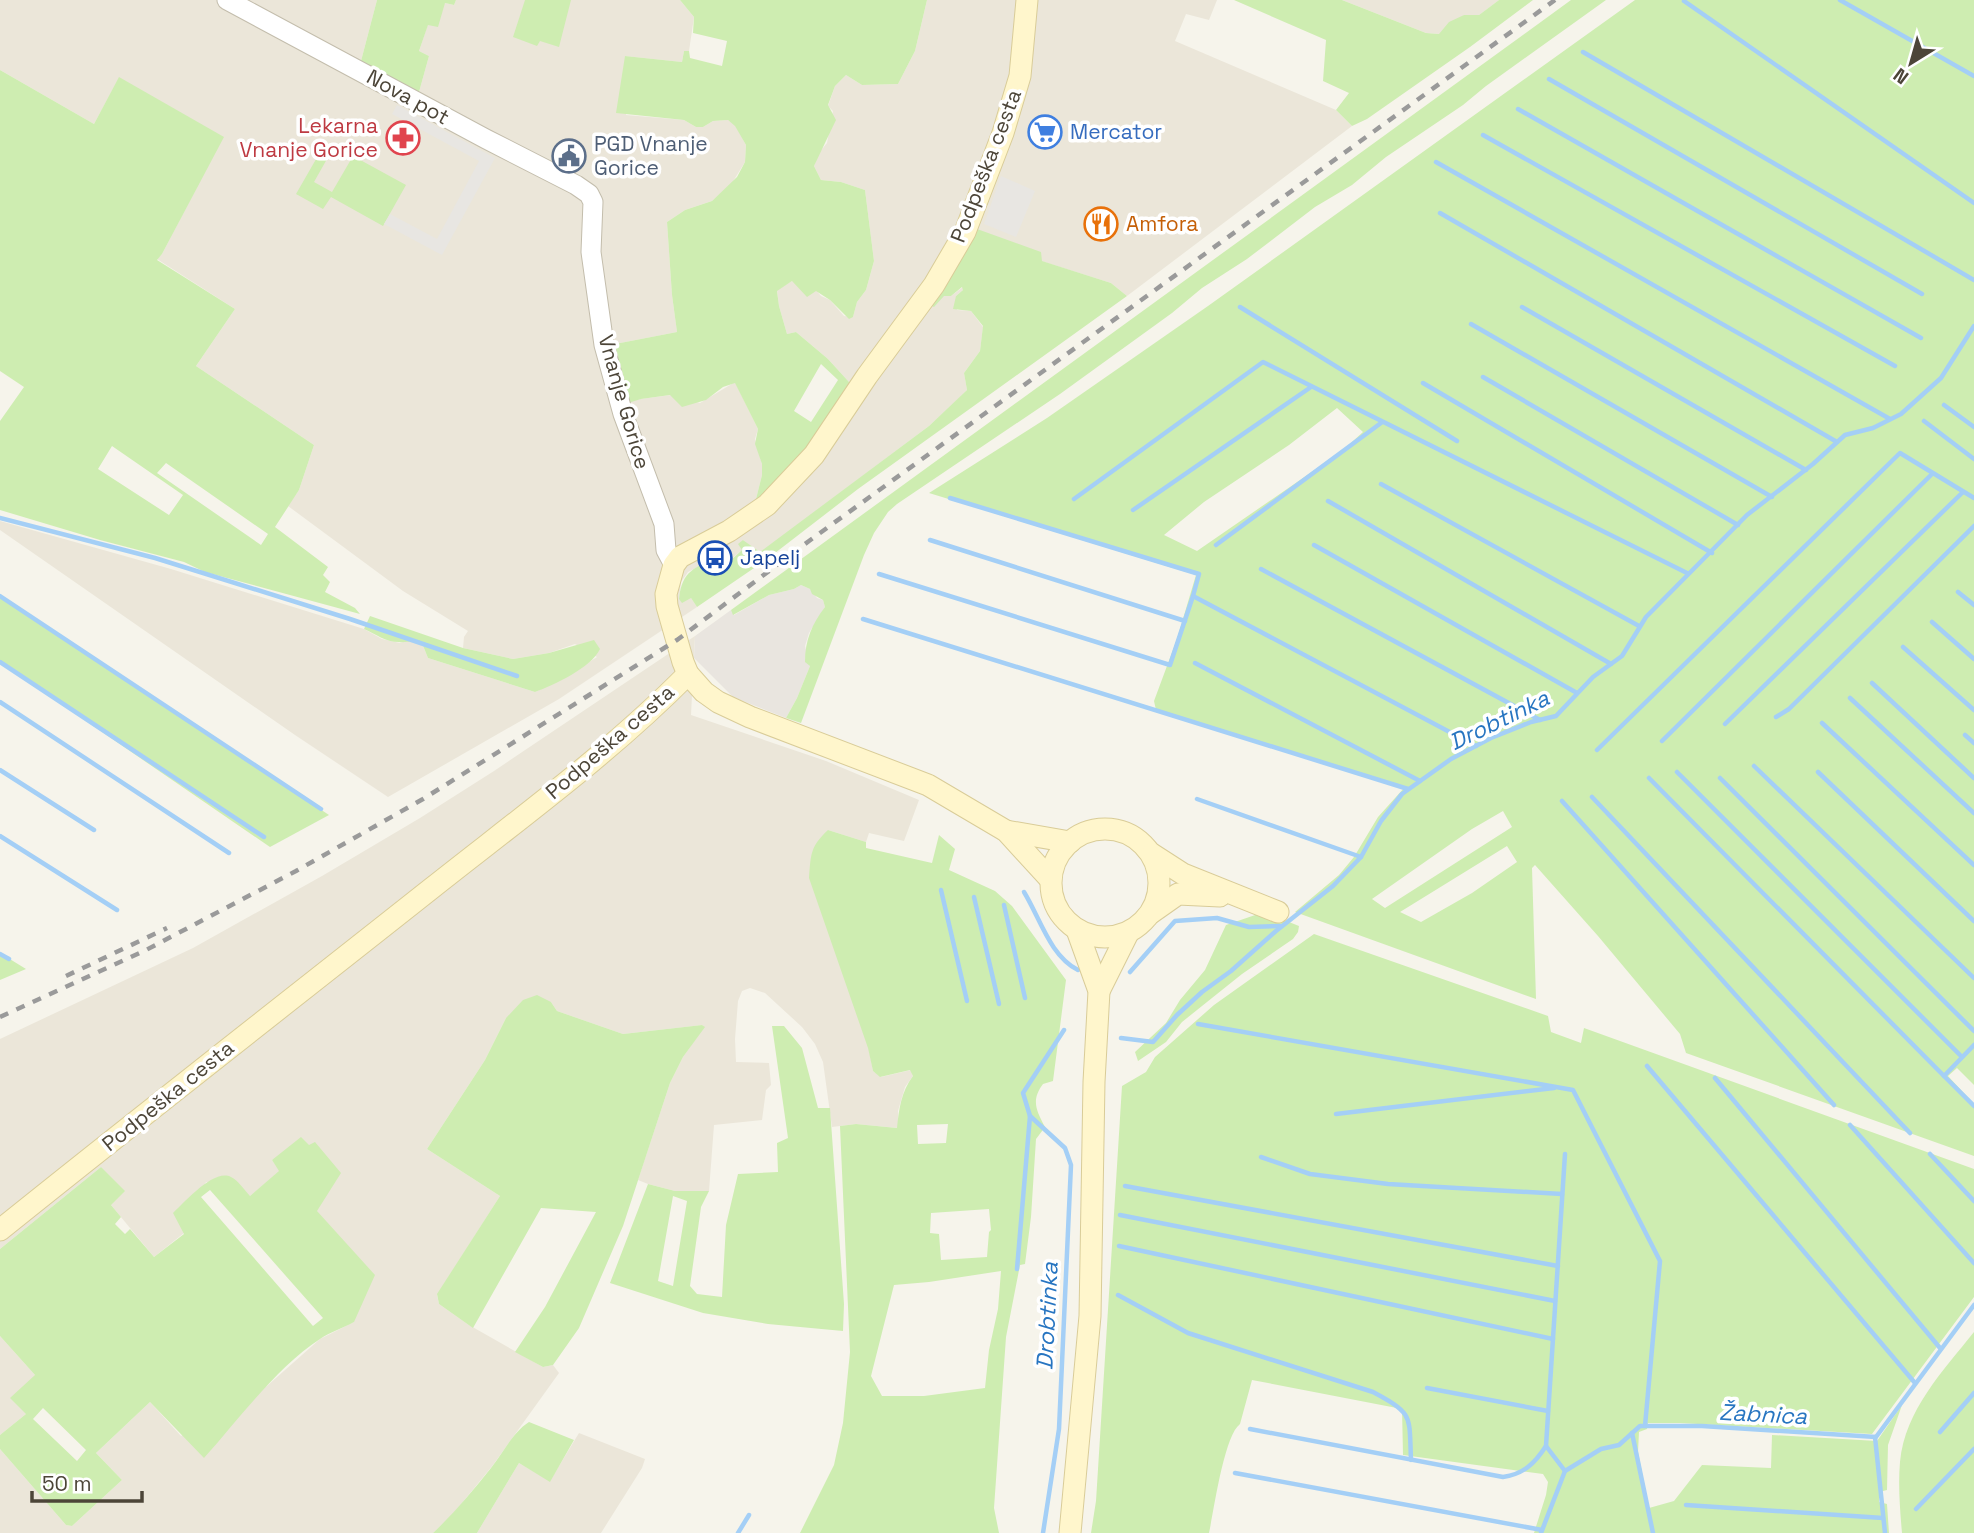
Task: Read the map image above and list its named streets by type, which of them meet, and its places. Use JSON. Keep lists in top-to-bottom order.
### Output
{
  "streets": {
    "main road": ["Podpeška cesta"],
    "street": ["Nova pot", "Vnanje Gorice"]
  },
  "crossings": [
    ["Nova pot", "Vnanje Gorice"],
    ["Podpeška cesta", "Vnanje Gorice"]
  ],
  "water": ["Drobtinka", "Žabnica"],
  "places": {
    "supermarket": ["Mercator"],
    "pharmacy": ["Lekarna Vnanje Gorice"],
    "public building": ["PGD Vnanje Gorice"],
    "restaurant": ["Amfora"],
    "bus stop": ["Japelj"]
  },
  "scale_bar": "50 m",
  "north": "bottom left"
}
